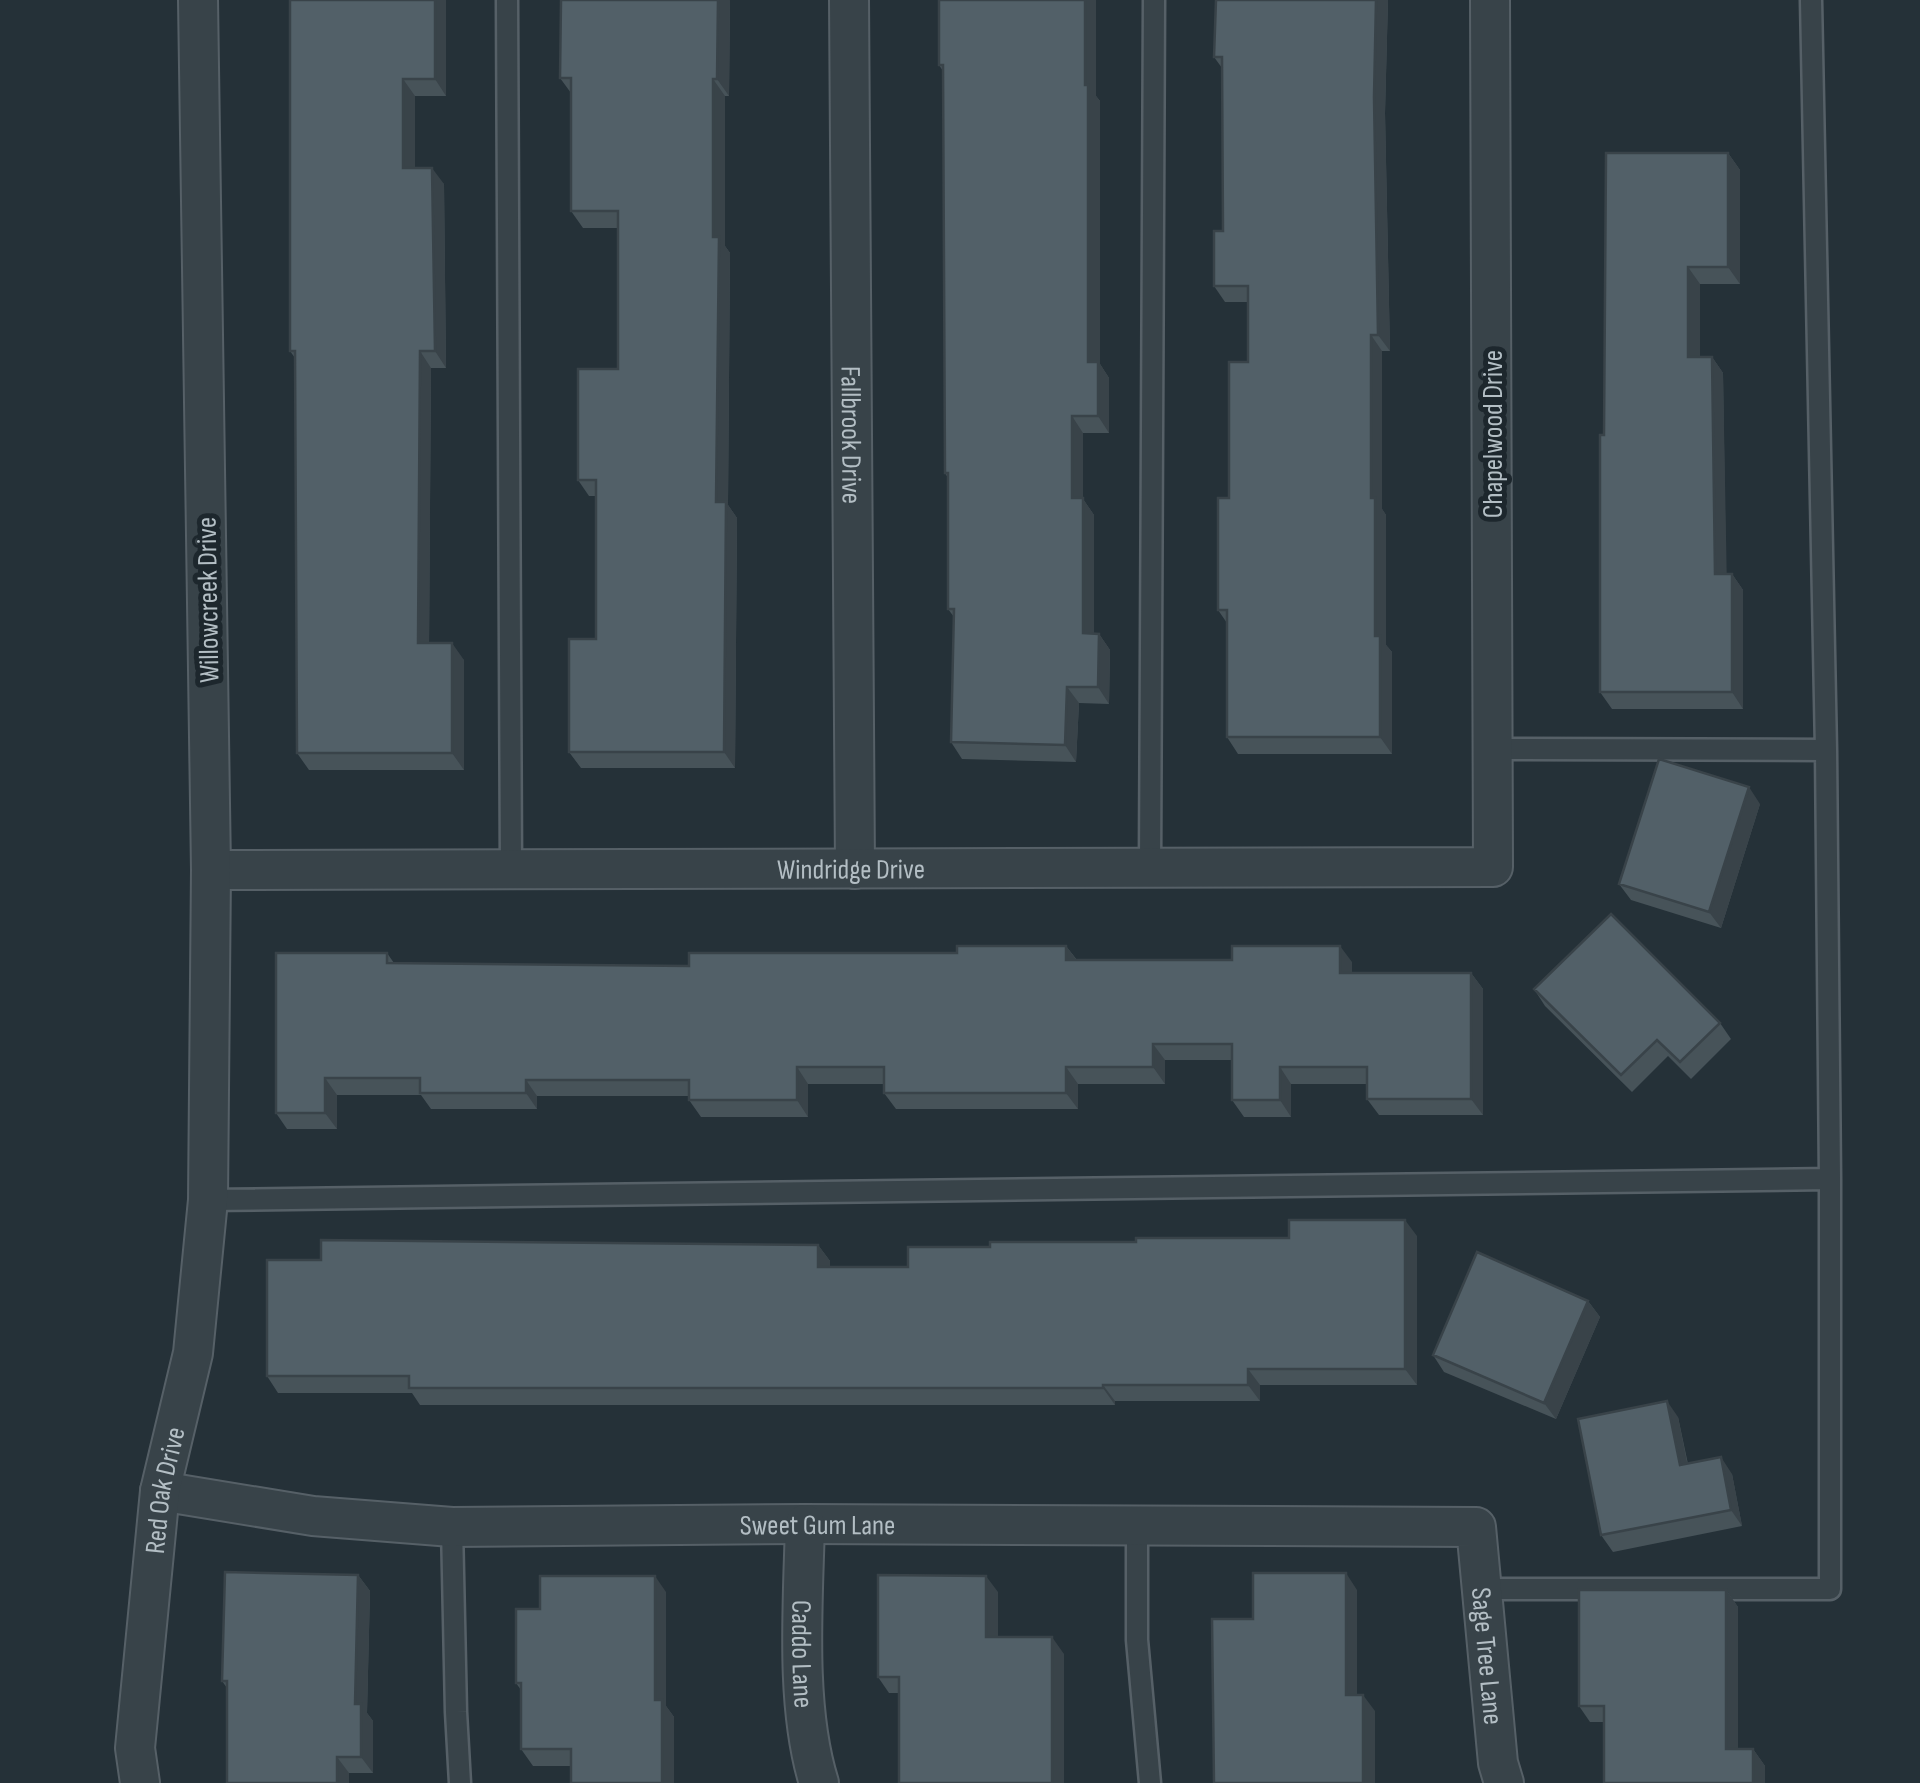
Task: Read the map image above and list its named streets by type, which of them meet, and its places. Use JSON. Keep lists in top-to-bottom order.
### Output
{
  "streets": {
    "street": [
      "Fallbrook Drive",
      "Chapelwood Drive",
      "Willowcreek Drive",
      "Windridge Drive",
      "Red Oak Drive",
      "Sweet Gum Lane",
      "Caddo Lane",
      "Sage Tree Lane"
    ]
  },
  "crossings": [
    ["Fallbrook Drive", "Windridge Drive"],
    ["Chapelwood Drive", "Windridge Drive"],
    ["Willowcreek Drive", "Windridge Drive"],
    ["Willowcreek Drive", "Red Oak Drive"],
    ["Red Oak Drive", "Sweet Gum Lane"],
    ["Sweet Gum Lane", "Caddo Lane"],
    ["Sweet Gum Lane", "Sage Tree Lane"]
  ]
}
